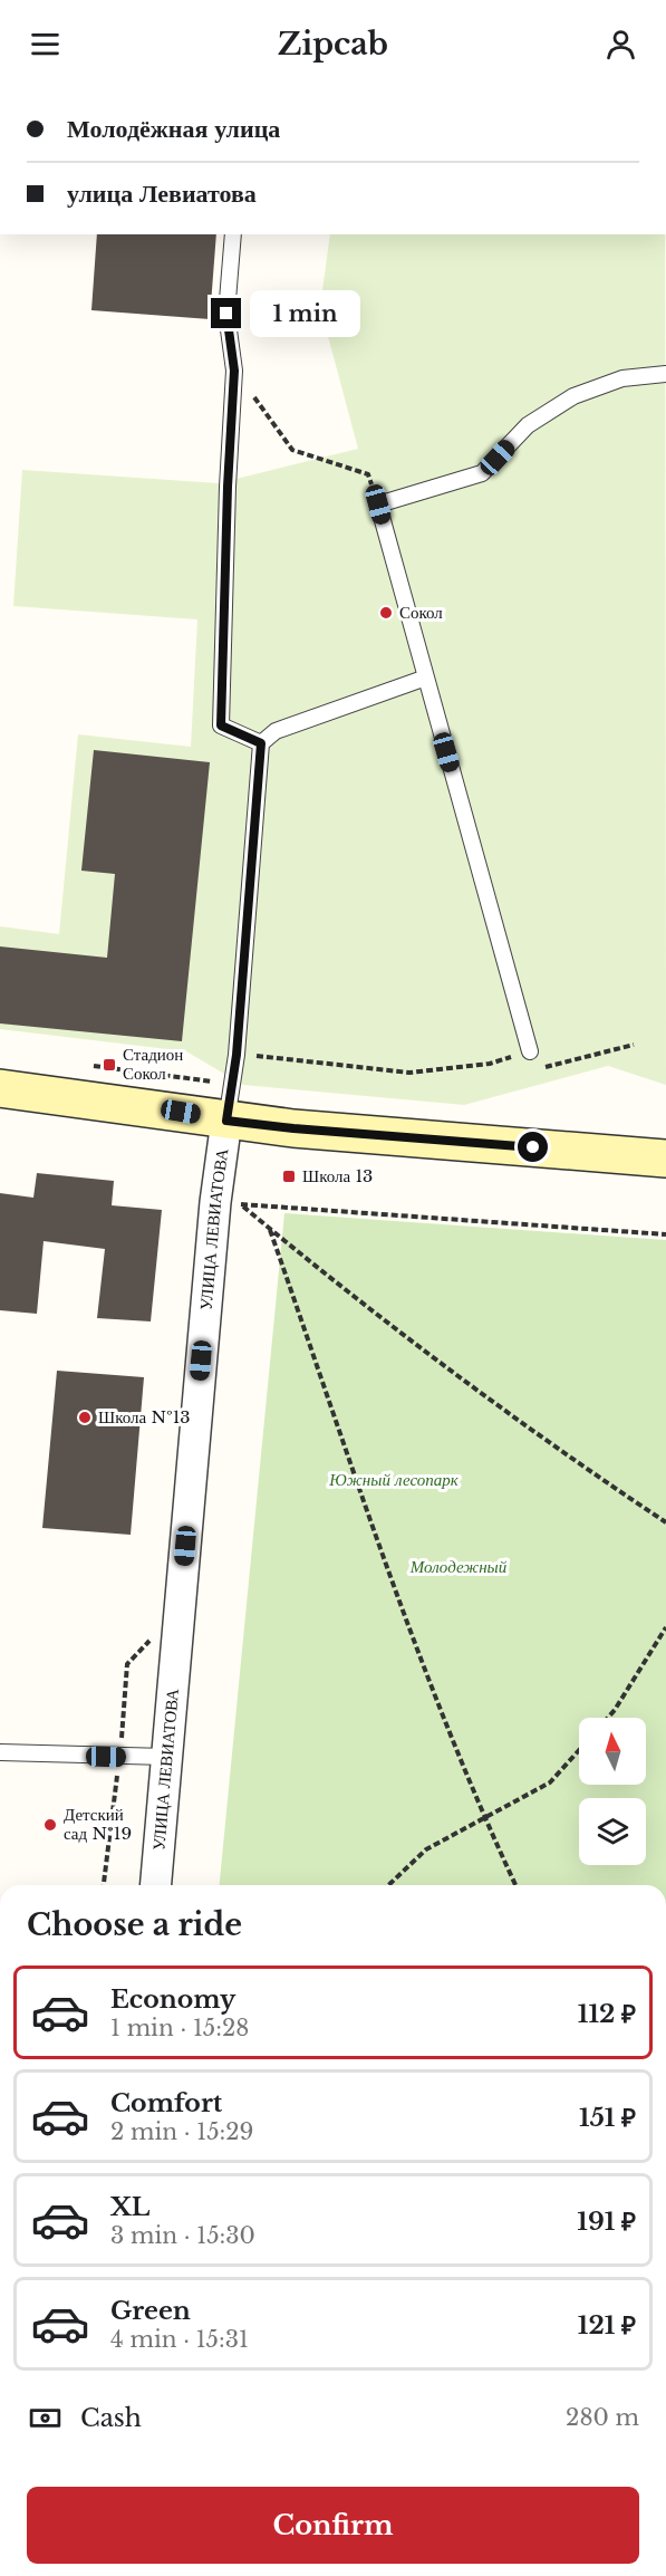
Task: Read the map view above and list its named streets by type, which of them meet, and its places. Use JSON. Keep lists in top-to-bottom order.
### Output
{
  "streets": {
    "street": ["УЛИЦА ЛЕВИАТОВА"]
  },
  "parks": ["Южный лесопарк", "Молодежный"],
  "places": {
    "other": ["Сокол", "Школа №13", "Детский сад №19"],
    "transit": ["Стадион Сокол", "Школа 13"]
  },
  "north": "top",
  "page": {
    "header": "Zipcab",
    "banner": ["Молодёжная улица", "улица Левиатова"],
    "bubble": "1 min",
    "heading": "Choose a ride",
    "list": [
      {
        "name": "Economy",
        "note": "1 min · 15:28",
        "value": "112 ₽"
      },
      {
        "name": "Comfort",
        "note": "2 min · 15:29",
        "value": "151 ₽"
      },
      {
        "name": "XL",
        "note": "3 min · 15:30",
        "value": "191 ₽"
      },
      {
        "name": "Green",
        "note": "4 min · 15:31",
        "value": "121 ₽"
      }
    ],
    "pay": ["Cash", "280 m"],
    "buttons": "Confirm"
  }
}
